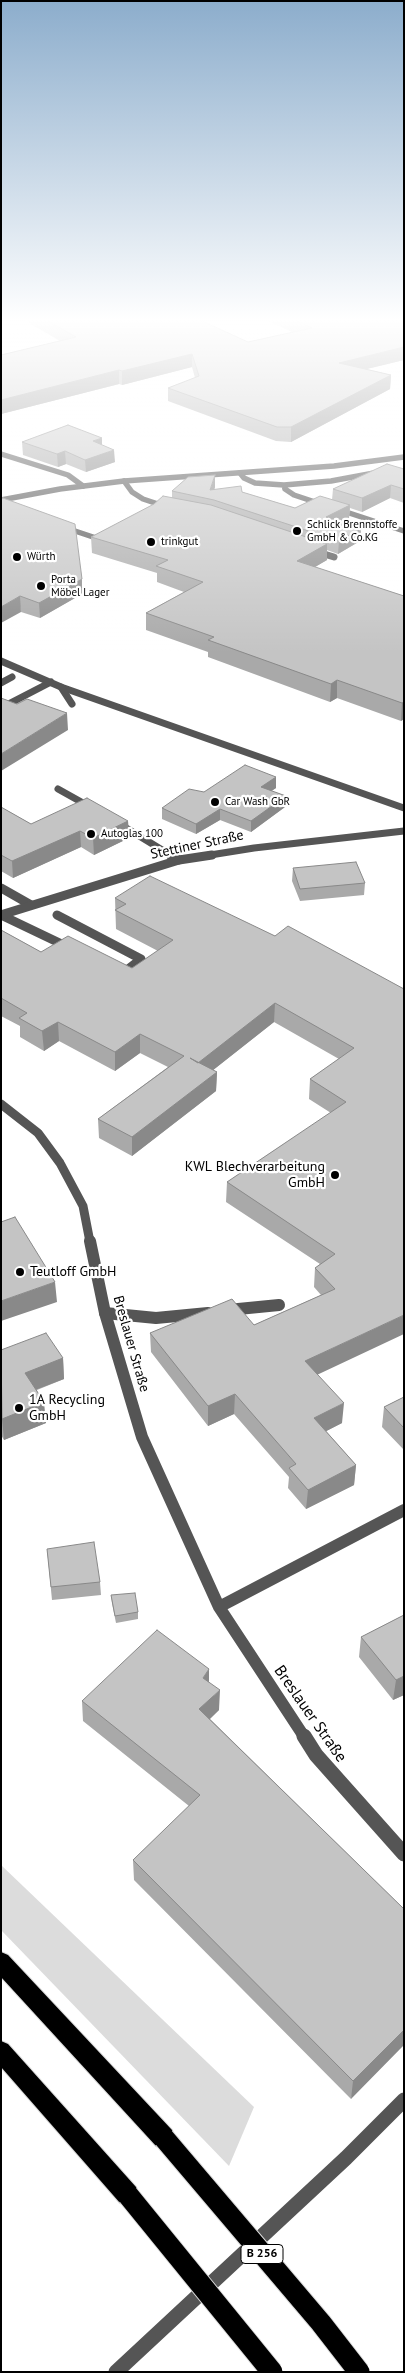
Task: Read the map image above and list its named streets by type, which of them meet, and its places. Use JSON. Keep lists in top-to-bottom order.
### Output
{
  "streets": {
    "highway": ["B 256"],
    "street": ["Stettiner Straße", "Breslauer Straße"]
  },
  "places": [
    "Schlick Brennstoffe GmbH & Co.KG",
    "trinkgut",
    "Würth",
    "Porta Möbel Lager",
    "Car Wash GbR",
    "Autoglas 100",
    "KWL Blechverarbeitung GmbH",
    "Teutloff GmbH",
    "1A Recycling GmbH"
  ]
}
